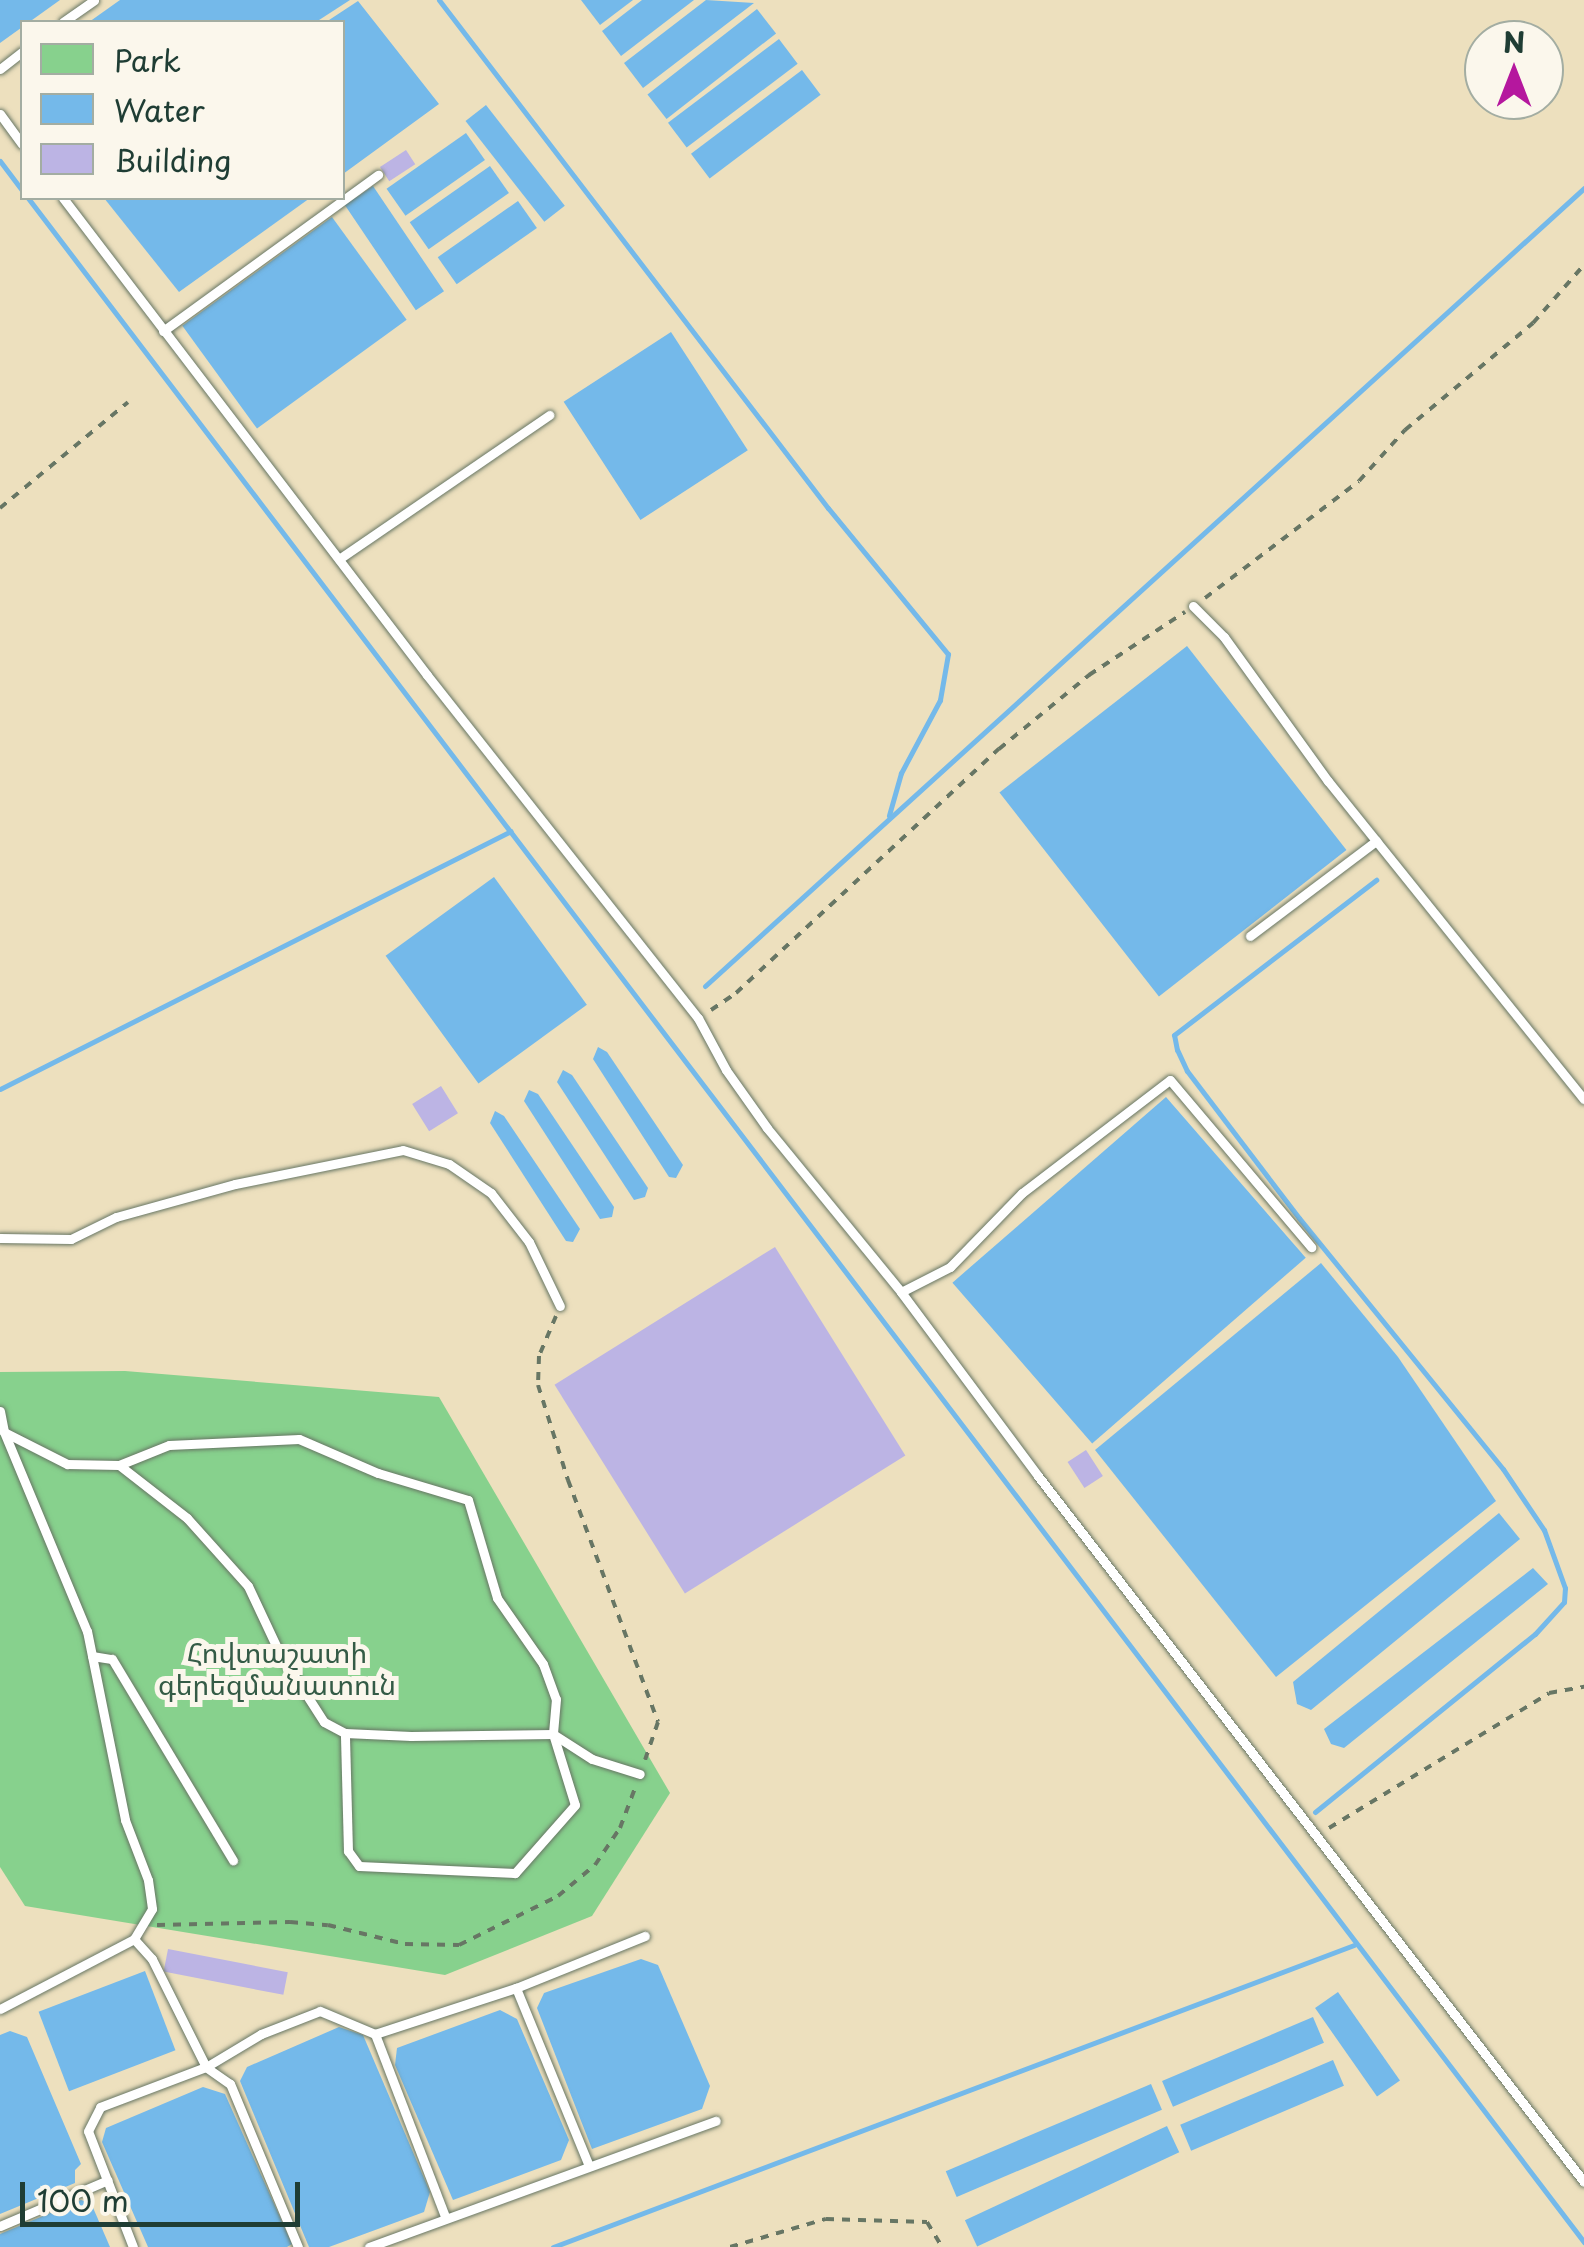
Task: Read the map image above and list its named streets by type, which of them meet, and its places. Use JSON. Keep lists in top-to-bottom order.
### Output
{
  "parks": ["Հովտաշատի գերեզմանատուն"],
  "legend": ["Park", "Water", "Building"],
  "scale_bar": "100 m",
  "north": "top"
}
